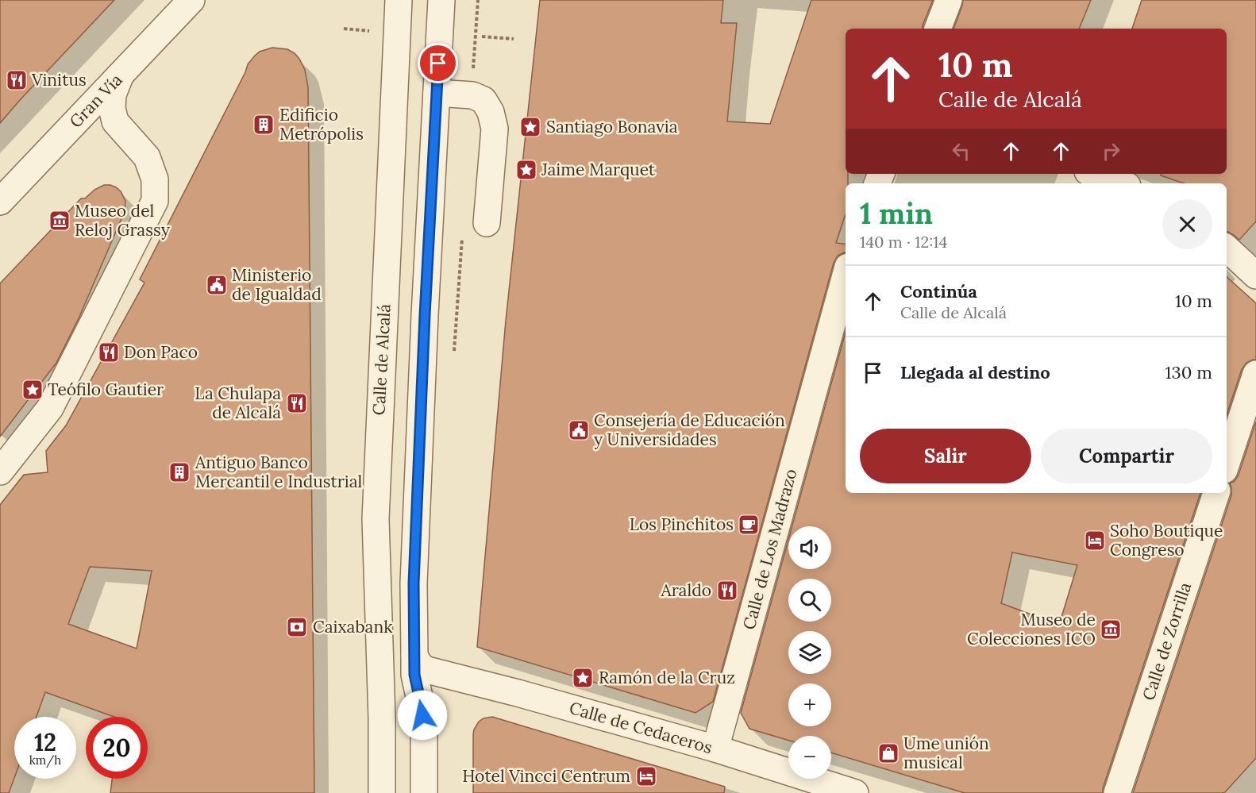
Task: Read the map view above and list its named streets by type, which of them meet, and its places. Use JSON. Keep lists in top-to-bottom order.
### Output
{
  "streets": {
    "street": [
      "Gran Vía",
      "Calle de Alcalá",
      "Calle de Los Madrazo",
      "Calle de Zorrilla",
      "Calle de Cedaceros"
    ]
  },
  "crossings": [
    ["Calle de Alcalá", "Calle de Cedaceros"],
    ["Calle de Los Madrazo", "Calle de Cedaceros"]
  ],
  "places": {
    "restaurant": [
      "Vinitus",
      "Don Paco",
      "La Chulapa de Alcalá",
      "Araldo"
    ],
    "building": ["Edificio Metrópolis", "Antiguo Banco Mercantil e Industrial"],
    "place": [
      "Santiago Bonavia",
      "Jaime Marquet",
      "Teófilo Gautier",
      "Ramón de la Cruz"
    ],
    "museum": ["Museo del Reloj Grassy", "Museo de Colecciones ICO"],
    "public building": ["Ministerio de Igualdad", "Consejería de Educación y Universidades"],
    "cafe": ["Los Pinchitos"],
    "hotel": ["Soho Boutique Congreso", "Hotel Vincci Centrum"],
    "bank": ["Caixabank"],
    "shop": ["Ume unión musical"]
  },
  "page": {
    "turn": ["10 m", "Calle de Alcalá"],
    "heading": ["1 min", "140 m · 12:14"],
    "list": [
      {
        "name": "Continúa",
        "note": "Calle de Alcalá",
        "value": "10 m"
      },
      {
        "name": "Llegada al destino",
        "value": "130 m"
      }
    ],
    "buttons": ["Salir", "Compartir"],
    "map_buttons": ["+", "−"],
    "speed": "12 km/h",
    "limit": "20"
  }
}
